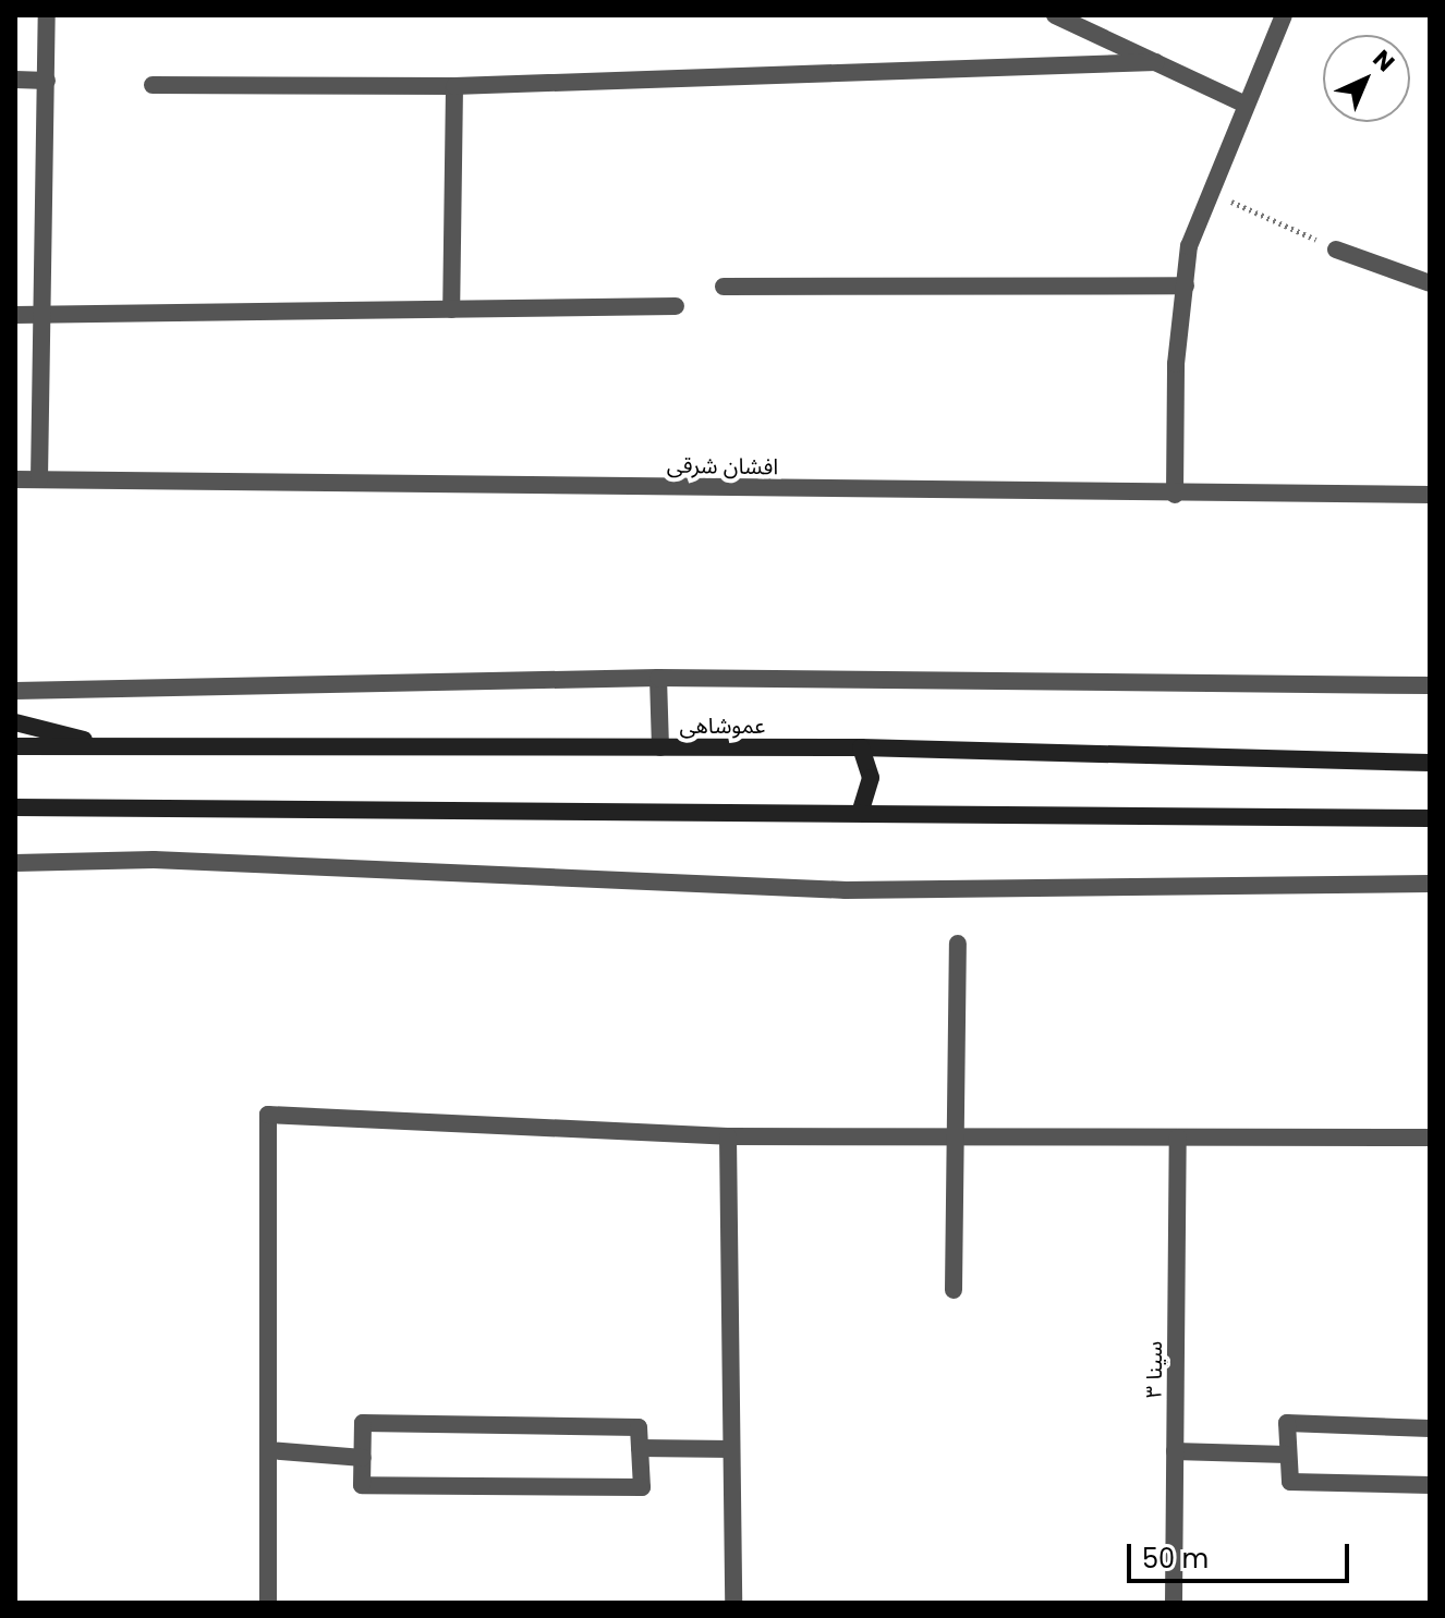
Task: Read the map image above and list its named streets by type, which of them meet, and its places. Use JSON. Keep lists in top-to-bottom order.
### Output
{
  "streets": {
    "main road": ["عموشاهی"],
    "street": ["افشان شرقی", "سینا ۳"]
  },
  "scale_bar": "50 m",
  "north": "top right"
}
